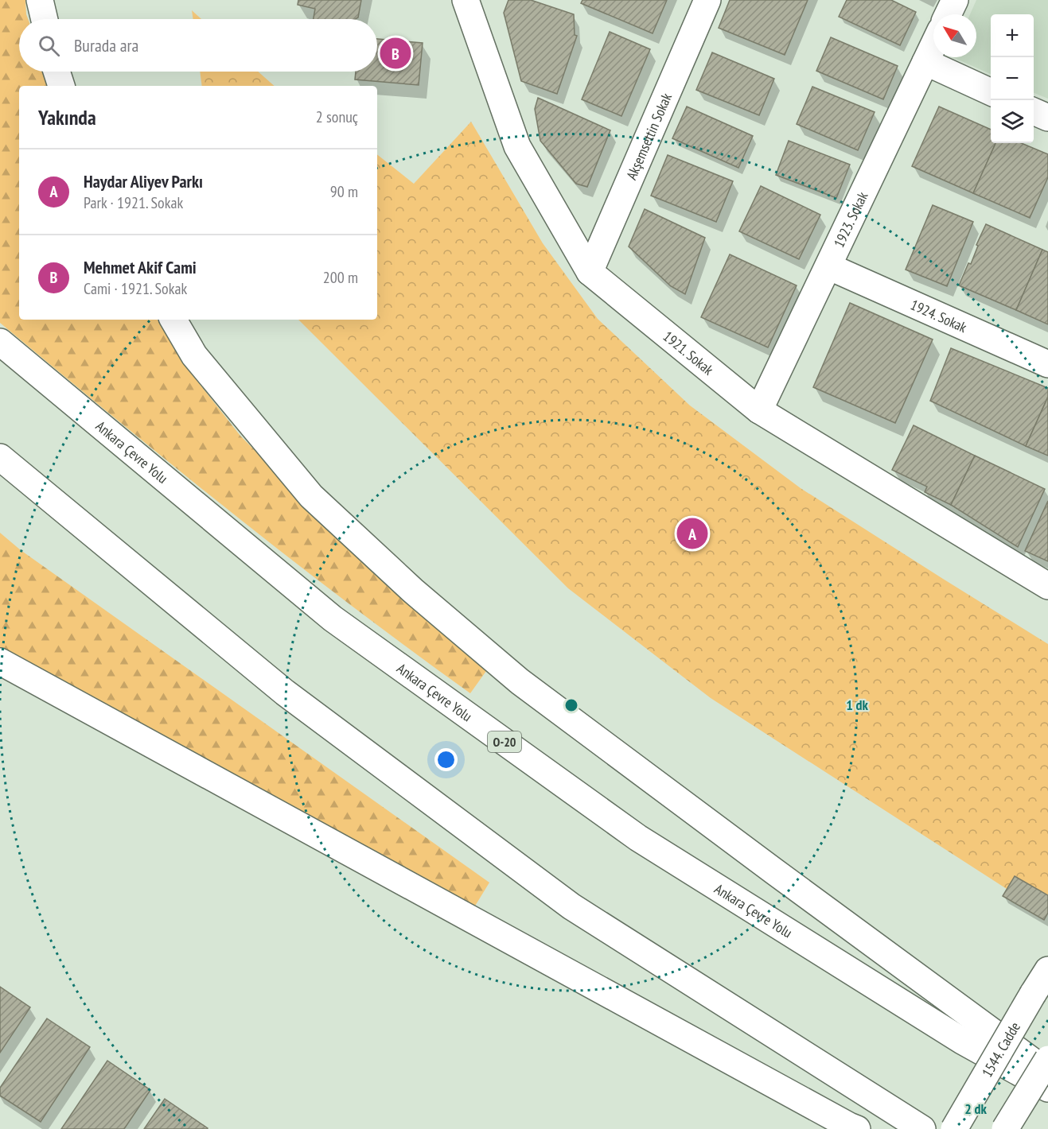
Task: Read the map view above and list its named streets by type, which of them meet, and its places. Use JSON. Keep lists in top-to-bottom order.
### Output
{
  "streets": {
    "main road": [
      "Akşemsettin Sokak",
      "1923. Sokak",
      "1924. Sokak",
      "1921. Sokak",
      "Ankara Çevre Yolu",
      "O-20",
      "1544. Cadde"
    ]
  },
  "crossings": [
    ["Akşemsettin Sokak", "1921. Sokak"],
    ["1923. Sokak", "1924. Sokak"],
    ["1923. Sokak", "1921. Sokak"]
  ],
  "north": "top left",
  "page": {
    "map_buttons": ["+", "−"],
    "search": "Burada ara",
    "pins": ["B", "A"],
    "heading": ["Yakında", "2 sonuç"],
    "list": [
      {
        "mark": "A",
        "name": "Haydar Aliyev Parkı",
        "note": "Park · 1921. Sokak",
        "value": "90 m"
      },
      {
        "mark": "B",
        "name": "Mehmet Akif Cami",
        "note": "Cami · 1921. Sokak",
        "value": "200 m"
      }
    ]
  },
  "rings": ["1 dk", "2 dk"]
}
